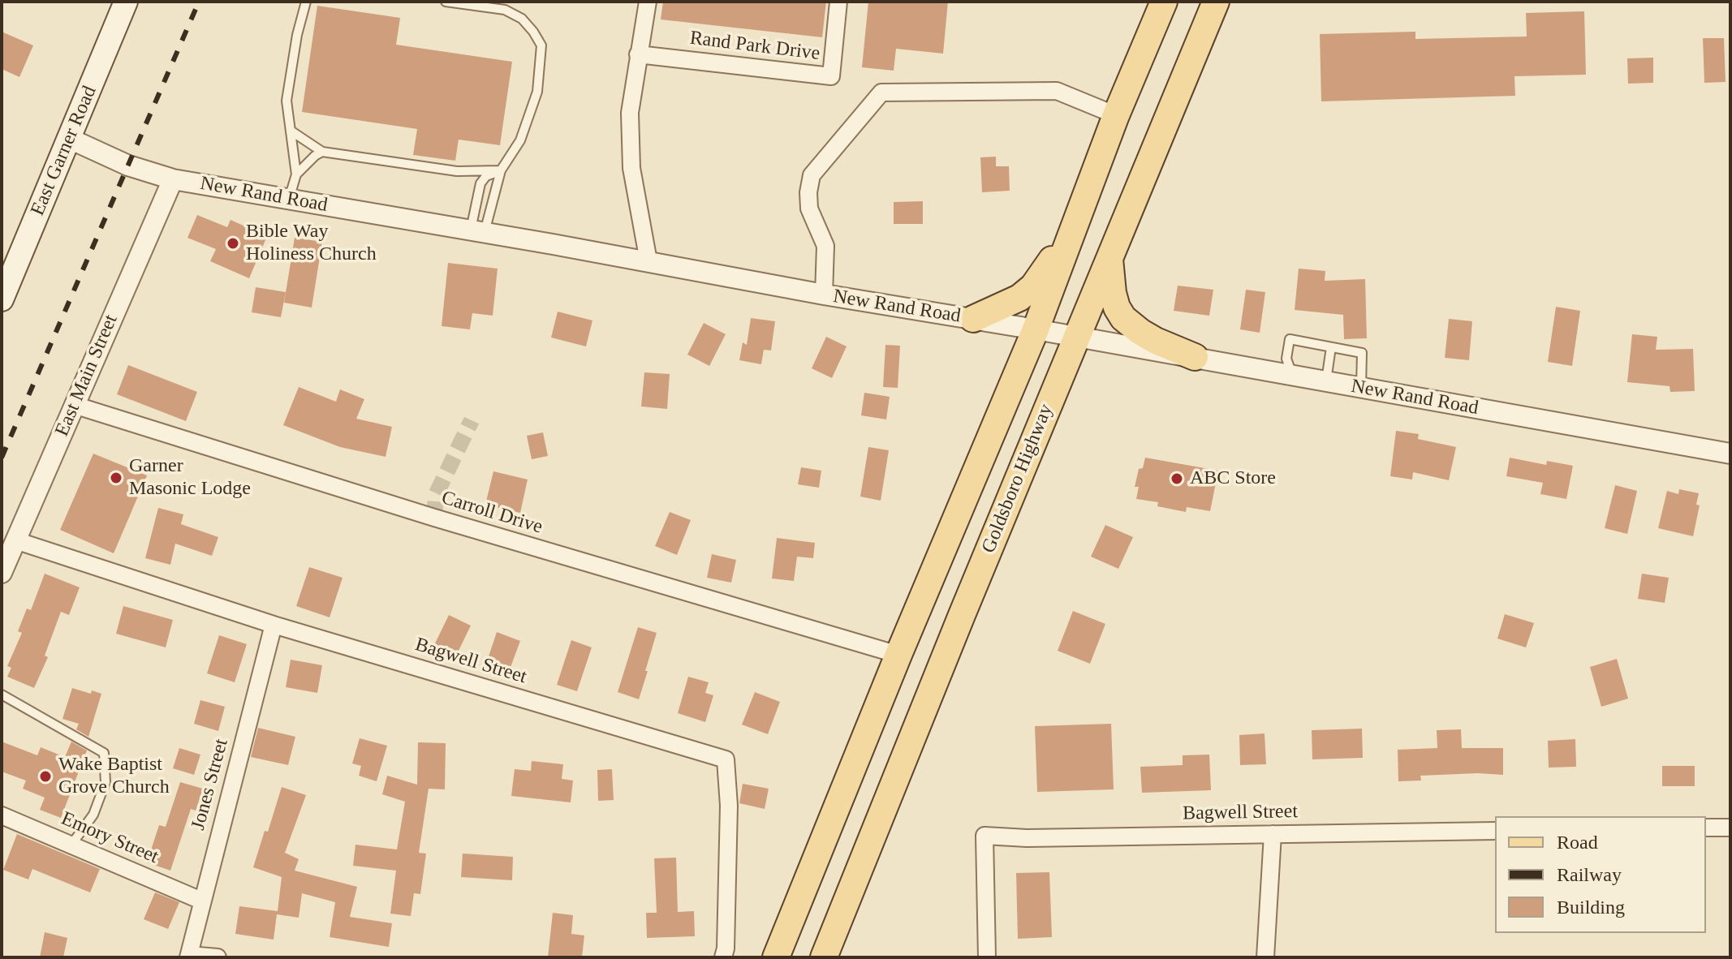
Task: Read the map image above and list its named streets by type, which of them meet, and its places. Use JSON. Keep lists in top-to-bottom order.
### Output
{
  "streets": {
    "main road": ["East Garner Road", "Goldsboro Highway"],
    "street": [
      "Rand Park Drive",
      "New Rand Road",
      "East Main Street",
      "Carroll Drive",
      "Bagwell Street",
      "Jones Street",
      "Emory Street"
    ]
  },
  "crossings": [
    ["East Garner Road", "New Rand Road"],
    ["New Rand Road", "East Main Street"],
    ["New Rand Road", "Goldsboro Highway"],
    ["East Main Street", "Carroll Drive"],
    ["East Main Street", "Bagwell Street"],
    ["Goldsboro Highway", "Carroll Drive"],
    ["Bagwell Street", "Jones Street"],
    ["Jones Street", "Emory Street"]
  ],
  "places": [
    "Bible Way Holiness Church",
    "Garner Masonic Lodge",
    "ABC Store",
    "Wake Baptist Grove Church"
  ],
  "legend": ["Road", "Railway", "Building"]
}
